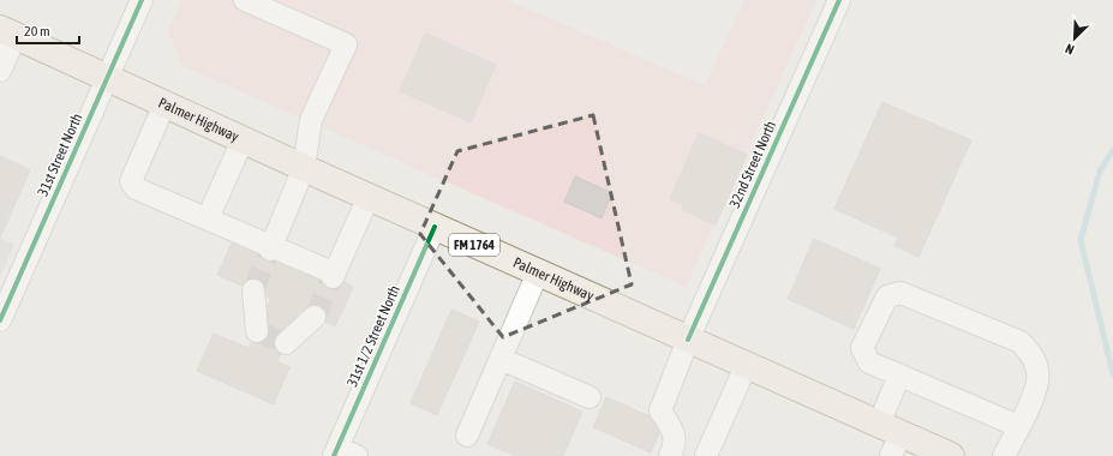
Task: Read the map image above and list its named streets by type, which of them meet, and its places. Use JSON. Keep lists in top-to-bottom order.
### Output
{
  "streets": {
    "main road": ["Palmer Highway", "FM 1764"],
    "street": ["31st Street North", "32nd Street North", "31st 1/2 Street North"]
  },
  "crossings": [
    ["Palmer Highway", "31st Street North"],
    ["Palmer Highway", "32nd Street North"],
    ["Palmer Highway", "31st 1/2 Street North"]
  ],
  "scale_bar": "20 m",
  "north": "bottom left"
}
